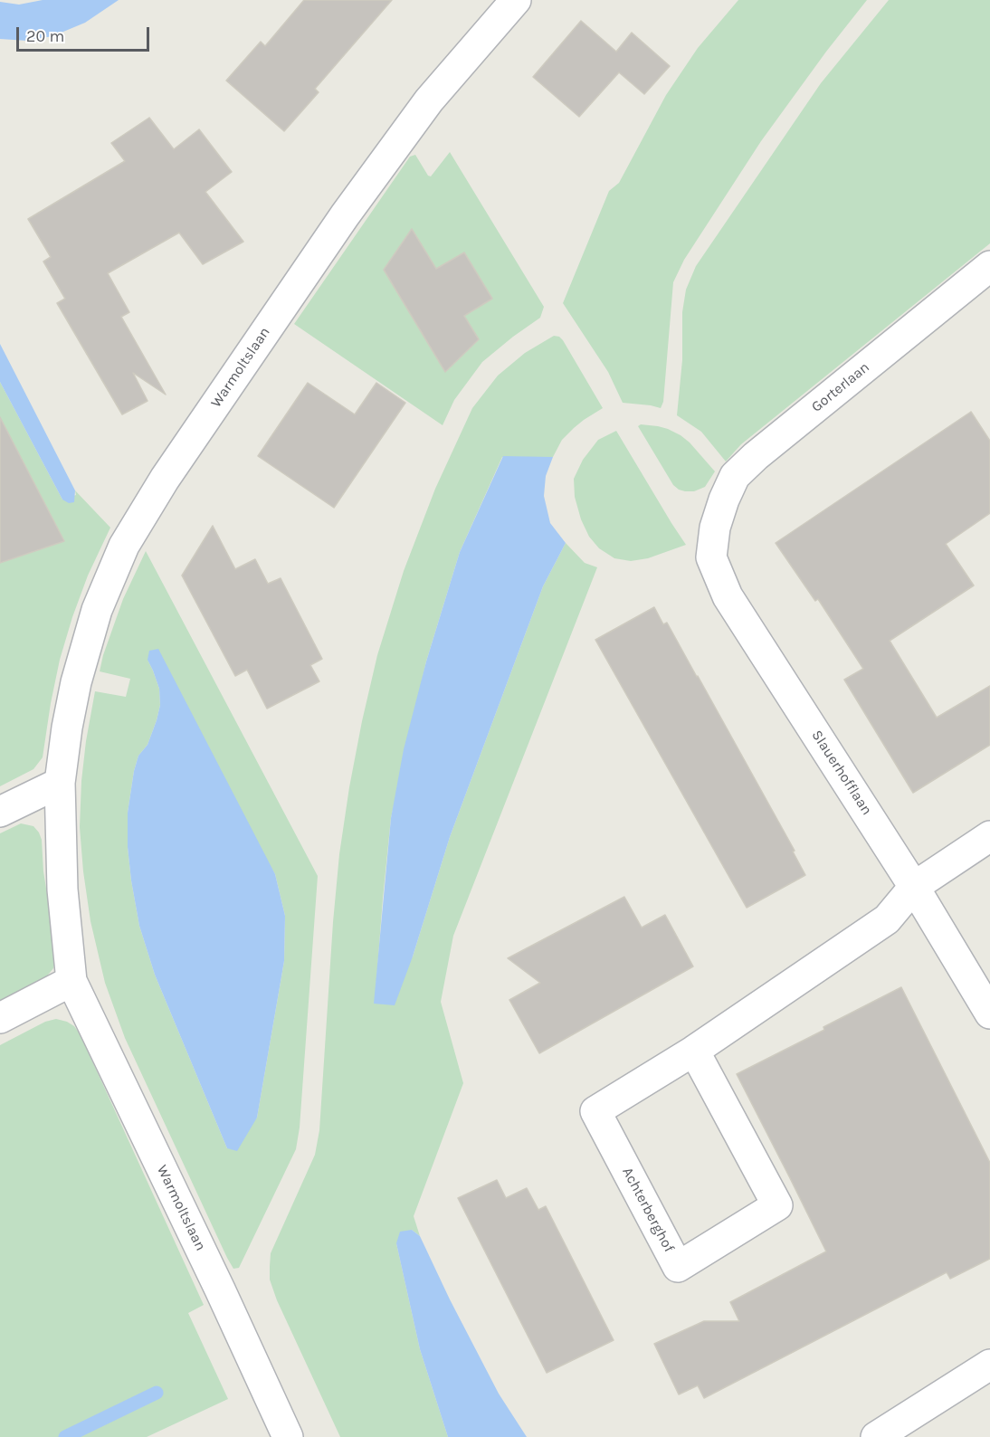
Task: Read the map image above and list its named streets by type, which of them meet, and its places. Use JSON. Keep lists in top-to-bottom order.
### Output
{
  "streets": {
    "street": [
      "Warmoltslaan",
      "Gorterlaan",
      "Slauerhofflaan",
      "Achterberghof"
    ]
  },
  "crossings": [
    ["Gorterlaan", "Slauerhofflaan"],
    ["Slauerhofflaan", "Achterberghof"]
  ],
  "scale_bar": "20 m"
}
